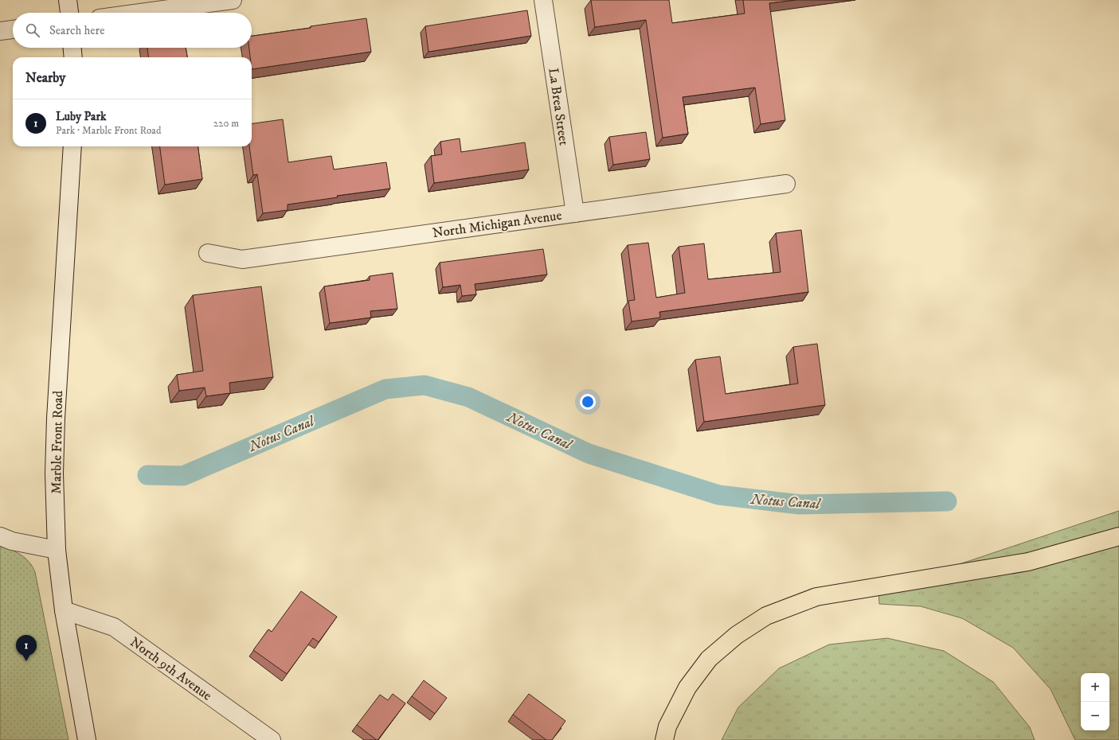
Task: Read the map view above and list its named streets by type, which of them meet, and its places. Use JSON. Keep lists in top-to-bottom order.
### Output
{
  "streets": {
    "street": [
      "La Brea Street",
      "North Michigan Avenue",
      "Marble Front Road",
      "North 9th Avenue"
    ]
  },
  "crossings": [
    ["La Brea Street", "North Michigan Avenue"],
    ["Marble Front Road", "North 9th Avenue"]
  ],
  "water": ["Notus Canal"],
  "page": {
    "search": "Search here",
    "heading": "Nearby",
    "list": [
      {
        "mark": "1",
        "name": "Luby Park",
        "note": "Park · Marble Front Road",
        "value": "220 m"
      }
    ],
    "pins": "1",
    "map_buttons": ["+", "−"]
  }
}
